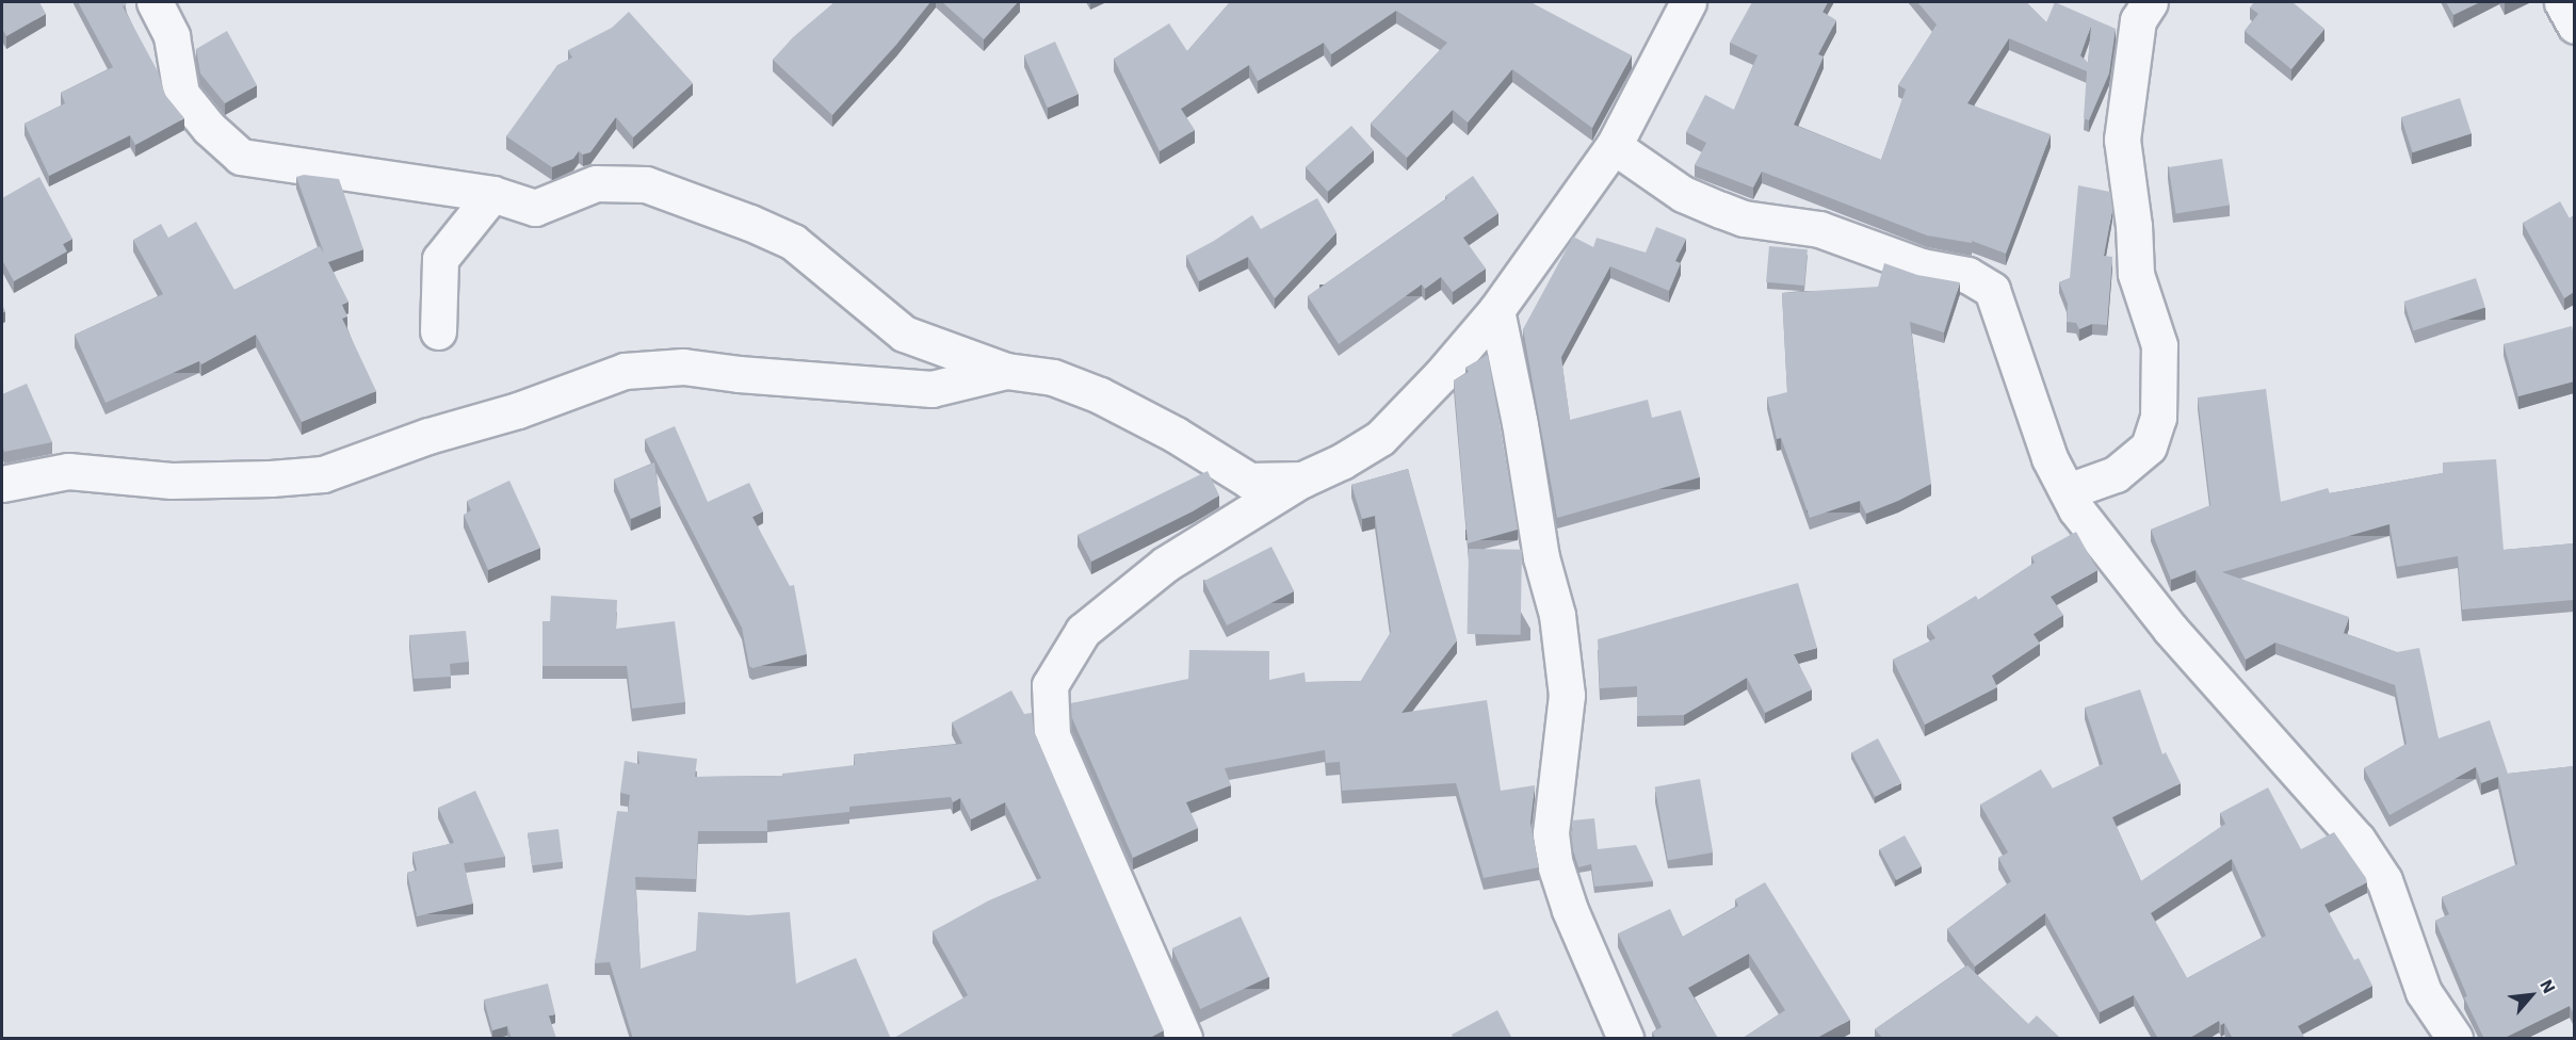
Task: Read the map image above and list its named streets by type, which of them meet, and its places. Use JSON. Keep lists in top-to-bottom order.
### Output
{
  "north": "top right"
}
